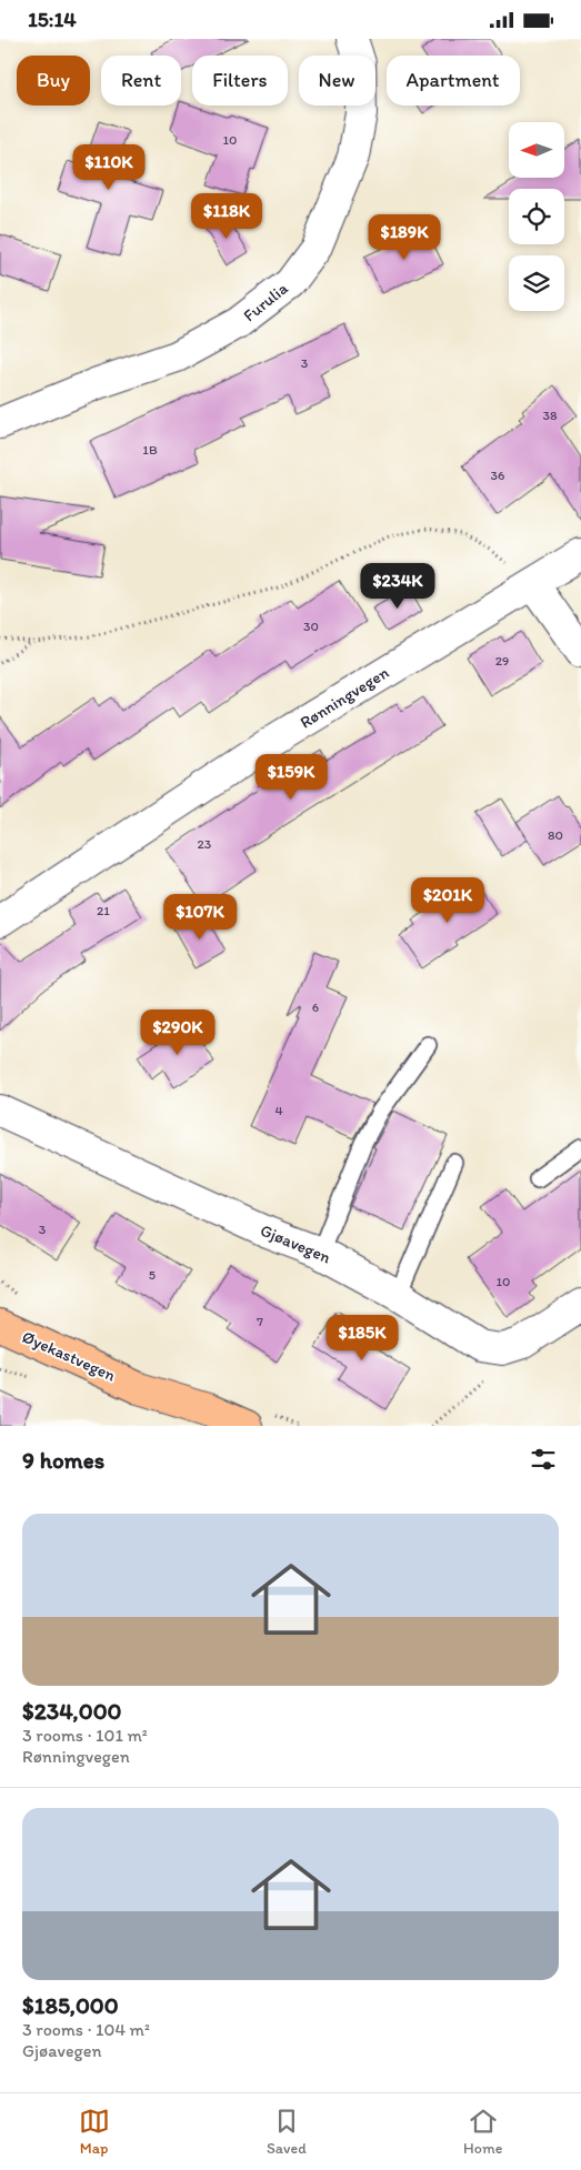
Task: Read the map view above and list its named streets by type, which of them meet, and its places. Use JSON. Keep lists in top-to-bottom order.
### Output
{
  "streets": {
    "main road": ["Øyekastvegen"],
    "street": ["Furulia", "Rønningvegen", "Gjøavegen"]
  },
  "house_numbers": [
    "10",
    "3",
    "38",
    "1B",
    "36",
    "30",
    "29",
    "80",
    "23",
    "21",
    "6",
    "4",
    "3",
    "5",
    "10",
    "7"
  ],
  "north": "left",
  "page": {
    "status": "15:14",
    "chip": [
      "Buy",
      "Rent",
      "Filters",
      "New",
      "Apartment"
    ],
    "price": [
      "$110K",
      "$118K",
      "$189K",
      "$234K",
      "$159K",
      "$201K",
      "$107K",
      "$290K",
      "$185K"
    ],
    "heading": "9 homes",
    "list": [
      {
        "name": "$234,000",
        "note": "3 rooms · 101 m² · Rønningvegen"
      },
      {
        "name": "$185,000",
        "note": "3 rooms · 104 m² · Gjøavegen"
      }
    ],
    "tabs": ["Map", "Saved", "Home"]
  }
}
